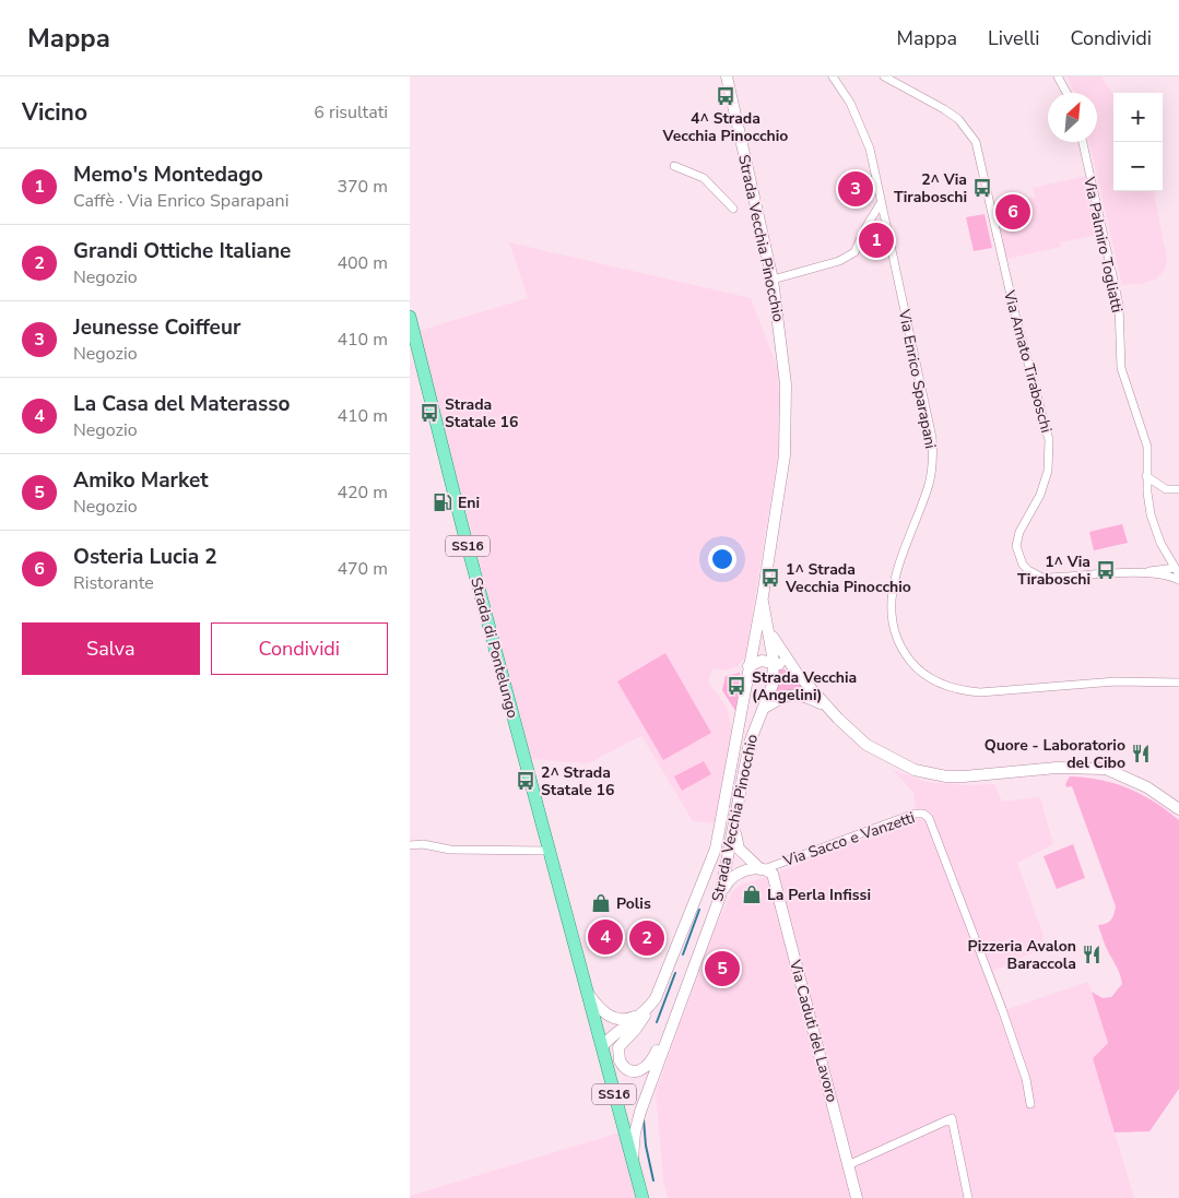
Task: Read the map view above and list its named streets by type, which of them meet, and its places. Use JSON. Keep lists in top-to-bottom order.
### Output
{
  "streets": {
    "main road": ["SS16", "Strada di Pontelungo"],
    "street": [
      "Strada Vecchia Pinocchio",
      "Via Palmiro Togliatti",
      "Via Amato Tiraboschi",
      "Via Enrico Sparapani",
      "Via Sacco e Vanzetti",
      "Via Caduti del Lavoro"
    ]
  },
  "crossings": [
    ["Strada Vecchia Pinocchio", "SS16"],
    ["Strada Vecchia Pinocchio", "Strada di Pontelungo"],
    ["Strada Vecchia Pinocchio", "Via Sacco e Vanzetti"],
    ["SS16", "Strada di Pontelungo"],
    ["Via Sacco e Vanzetti", "Via Caduti del Lavoro"]
  ],
  "places": {
    "bus stop": [
      "4^ Strada Vecchia Pinocchio",
      "2^ Via Tiraboschi",
      "Strada Statale 16",
      "1^ Via Tiraboschi",
      "1^ Strada Vecchia Pinocchio",
      "Strada Vecchia (Angelini)",
      "2^ Strada Statale 16"
    ],
    "fuel station": ["Eni"],
    "restaurant": ["Quore - Laboratorio del Cibo", "Pizzeria Avalon Baraccola"],
    "shop": ["La Perla Infissi", "Polis"]
  },
  "north": "top right",
  "page": {
    "header": "Mappa",
    "nav": ["Mappa", "Livelli", "Condividi"],
    "heading": ["Vicino", "6 risultati"],
    "map_buttons": ["+", "−"],
    "list": [
      {
        "mark": "1",
        "name": "Memo's Montedago",
        "note": "Caffè · Via Enrico Sparapani",
        "value": "370 m"
      },
      {
        "mark": "2",
        "name": "Grandi Ottiche Italiane",
        "note": "Negozio",
        "value": "400 m"
      },
      {
        "mark": "3",
        "name": "Jeunesse Coiffeur",
        "note": "Negozio",
        "value": "410 m"
      },
      {
        "mark": "4",
        "name": "La Casa del Materasso",
        "note": "Negozio",
        "value": "410 m"
      },
      {
        "mark": "5",
        "name": "Amiko Market",
        "note": "Negozio",
        "value": "420 m"
      },
      {
        "mark": "6",
        "name": "Osteria Lucia 2",
        "note": "Ristorante",
        "value": "470 m"
      }
    ],
    "pins": [
      "3",
      "6",
      "1",
      "4",
      "2",
      "5"
    ],
    "buttons": ["Salva", "Condividi"]
  }
}
